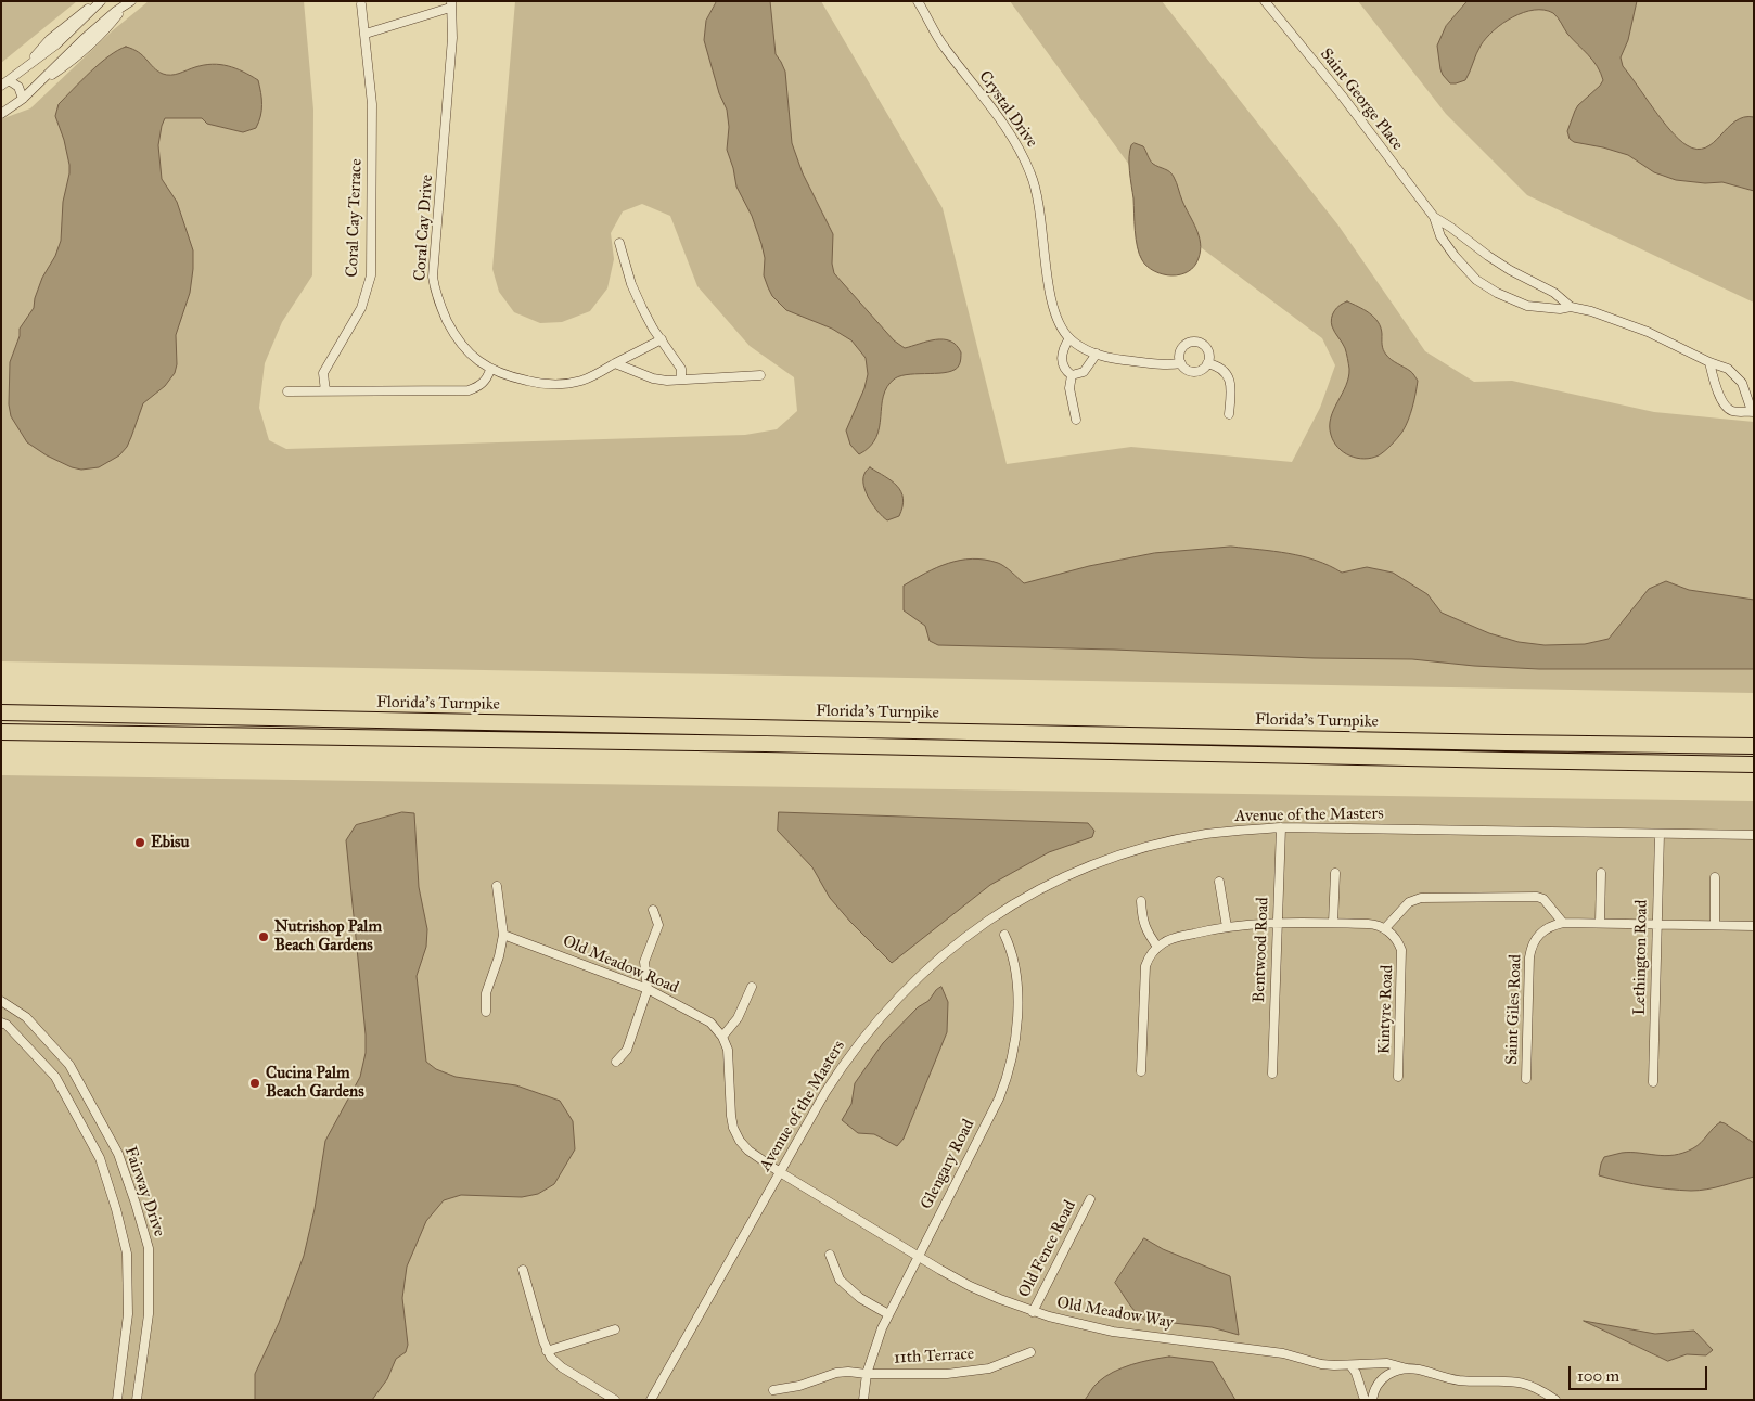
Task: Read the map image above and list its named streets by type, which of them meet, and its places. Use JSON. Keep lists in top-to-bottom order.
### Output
{
  "streets": {
    "highway": ["Florida's Turnpike"],
    "street": [
      "Saint George Place",
      "Crystal Drive",
      "Coral Cay Terrace",
      "Coral Cay Drive",
      "Avenue of the Masters",
      "Bentwood Road",
      "Lethington Road",
      "Old Meadow Road",
      "Kintyre Road",
      "Saint Giles Road",
      "Glengary Road",
      "Fairway Drive",
      "Old Fence Road",
      "Old Meadow Way",
      "11th Terrace"
    ]
  },
  "crossings": [
    ["Avenue of the Masters", "Bentwood Road"],
    ["Avenue of the Masters", "Lethington Road"],
    ["Avenue of the Masters", "Old Meadow Road"],
    ["Avenue of the Masters", "Old Meadow Way"],
    ["Lethington Road", "Saint Giles Road"],
    ["Old Meadow Road", "Old Meadow Way"],
    ["Glengary Road", "Old Meadow Way"],
    ["Glengary Road", "11th Terrace"],
    ["Old Fence Road", "Old Meadow Way"]
  ],
  "places": ["Ebisu", "Nutrishop Palm Beach Gardens", "Cucina Palm Beach Gardens"],
  "scale_bar": "100 m"
}
